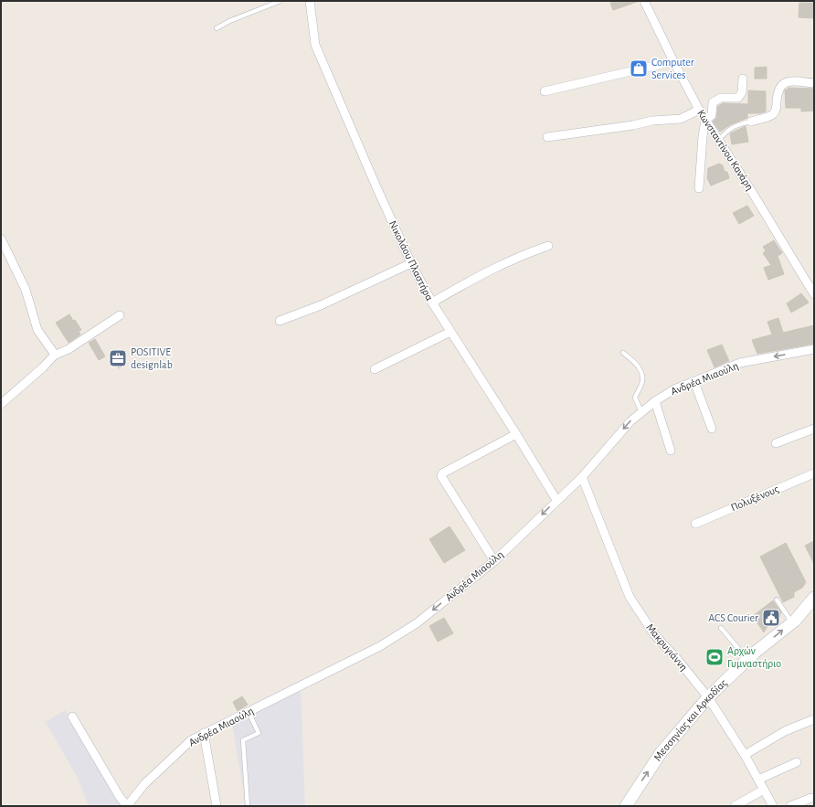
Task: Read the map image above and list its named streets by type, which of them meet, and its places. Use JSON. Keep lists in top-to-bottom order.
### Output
{
  "streets": {
    "street": [
      "Κωνσταντίνου Κανάρη",
      "Νικολάου Πλαστήρα",
      "Ανδρέα Μιαούλη",
      "Πολυξένους",
      "Μακρυγιάννη",
      "Μεσσηνίας και Αρκαδίας"
    ]
  },
  "crossings": [
    ["Νικολάου Πλαστήρα", "Ανδρέα Μιαούλη"],
    ["Ανδρέα Μιαούλη", "Μακρυγιάννη"],
    ["Μακρυγιάννη", "Μεσσηνίας και Αρκαδίας"]
  ],
  "one_way": ["Ανδρέα Μιαούλη"],
  "places": {
    "shop": ["Computer Services"],
    "office": ["POSITIVE designlab"],
    "public building": ["ACS Courier"],
    "sports": ["Αρχών Γυμναστήριο"]
  }
}
